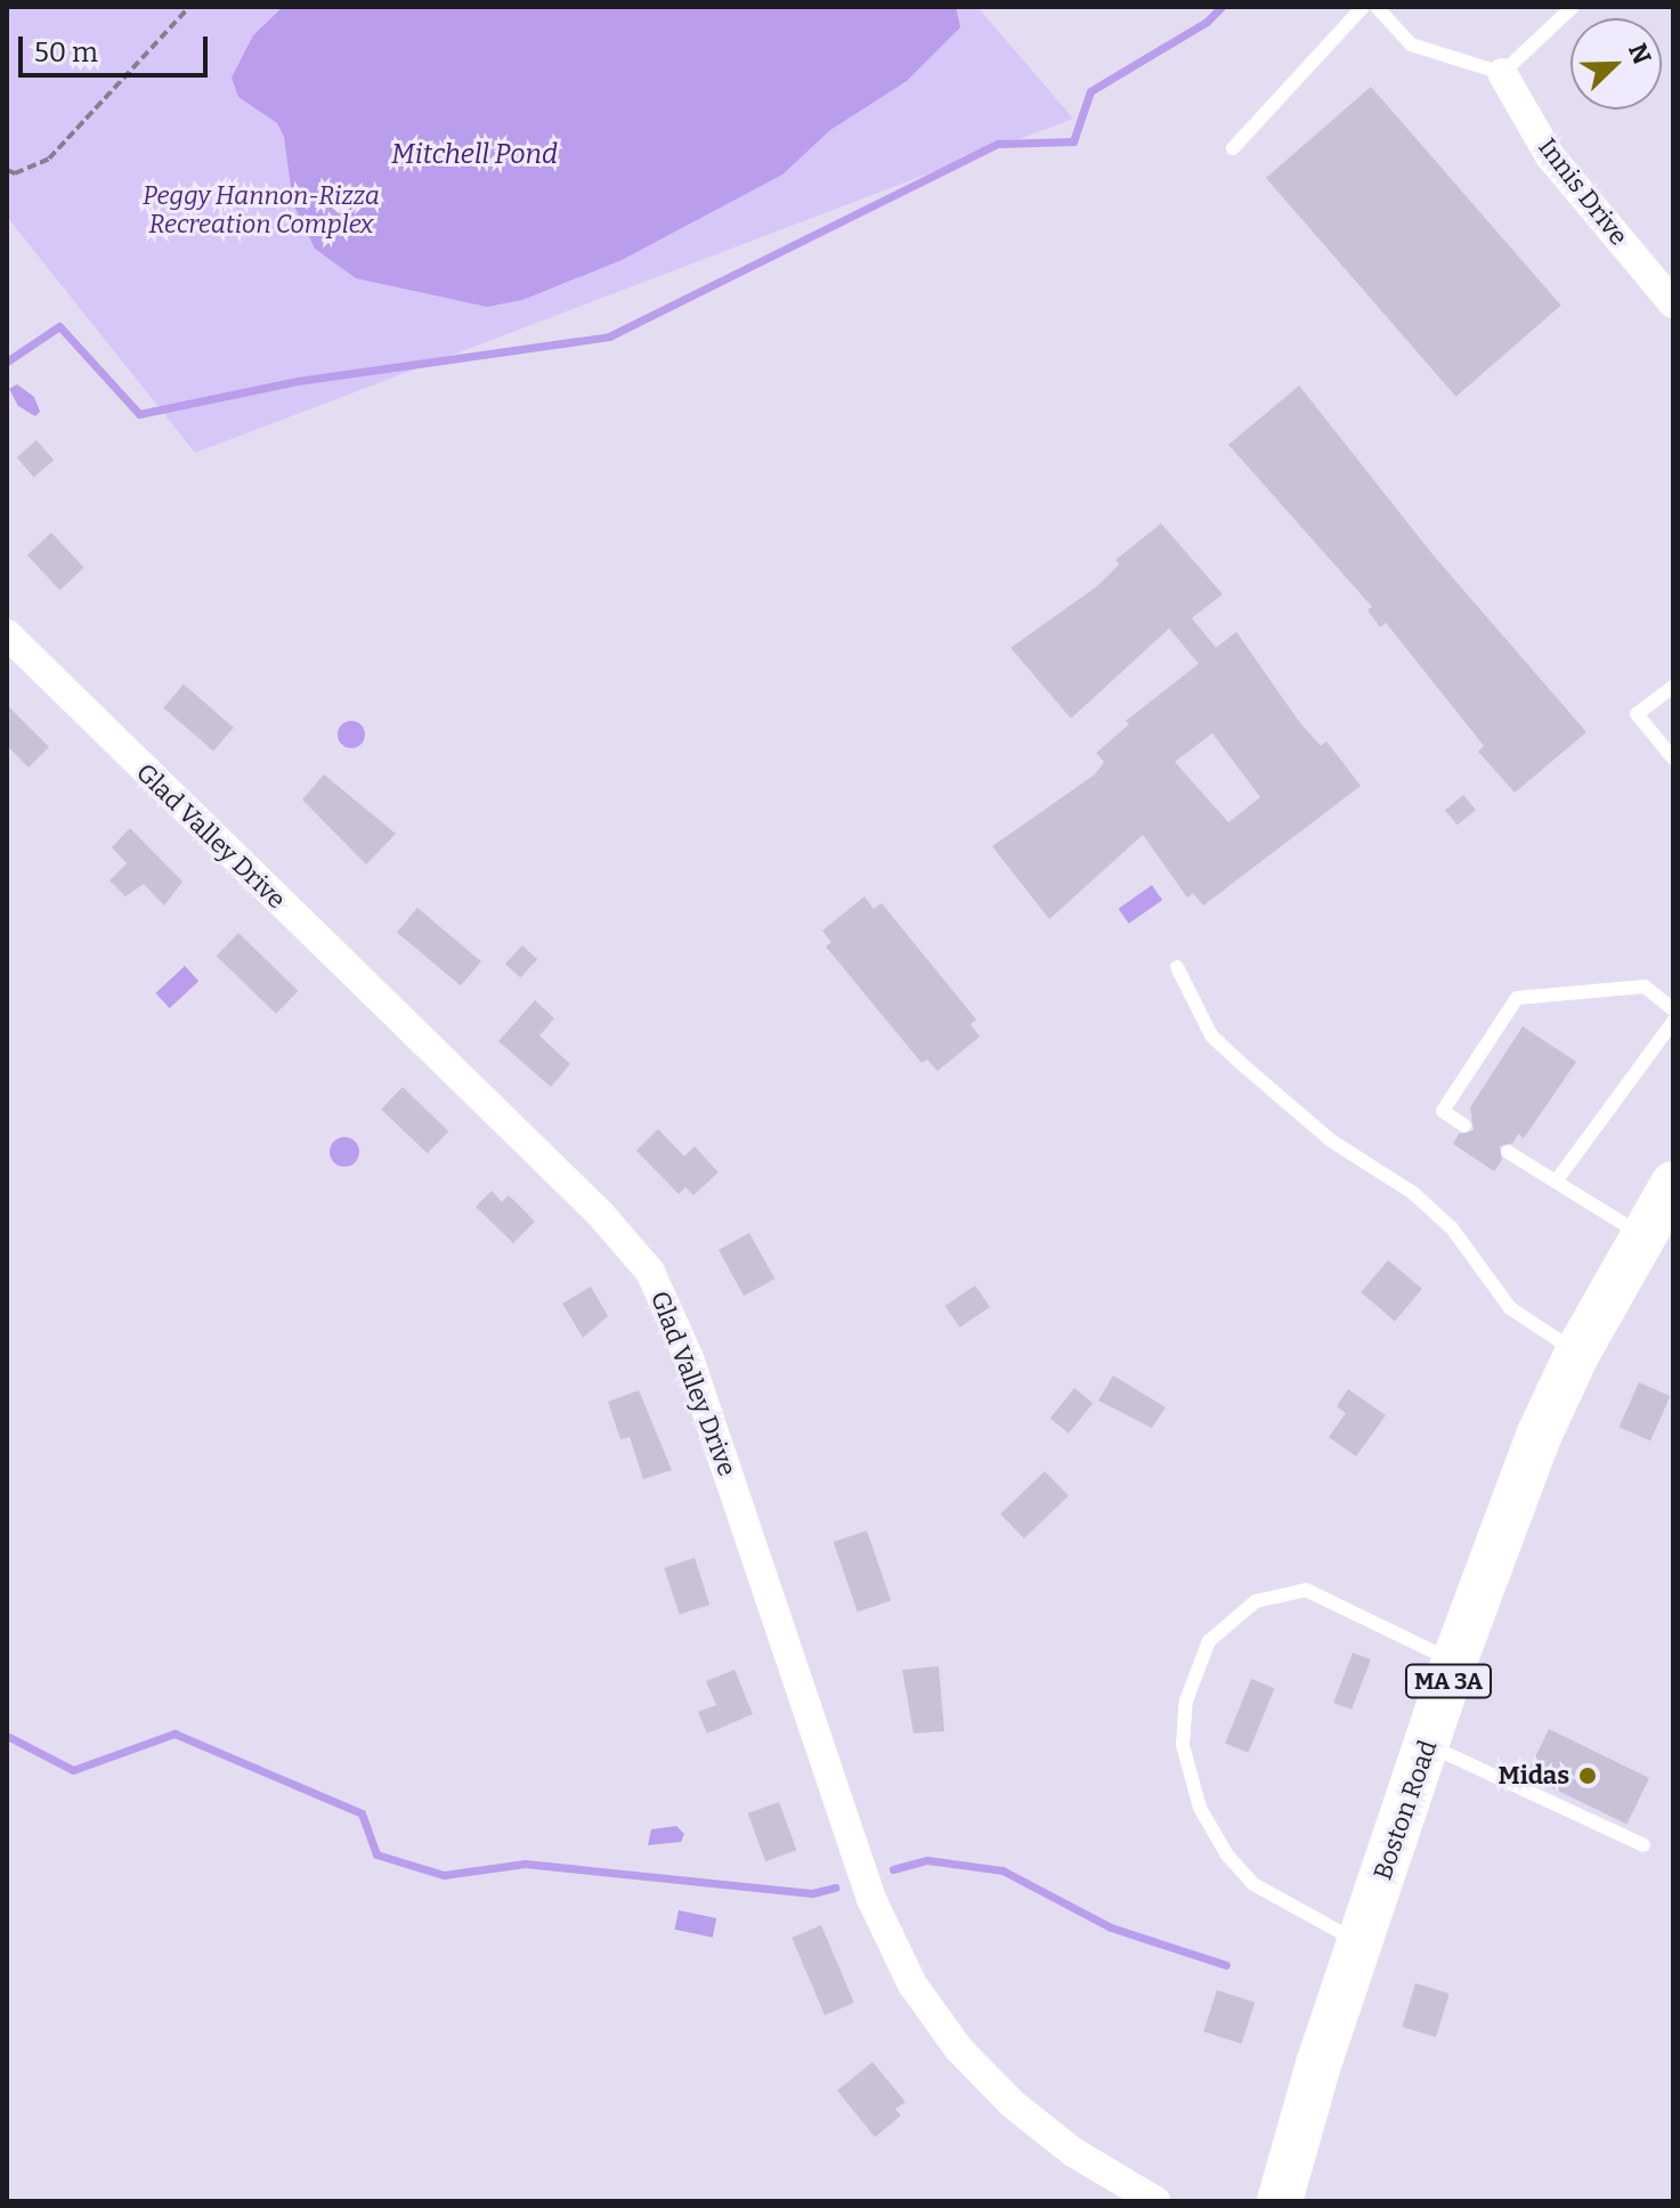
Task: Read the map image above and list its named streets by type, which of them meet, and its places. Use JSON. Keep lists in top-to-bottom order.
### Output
{
  "streets": {
    "main road": ["MA 3A", "Boston Road"],
    "street": ["Innis Drive", "Glad Valley Drive"]
  },
  "water": ["Mitchell Pond"],
  "parks": ["Peggy Hannon-Rizza Recreation Complex"],
  "places": ["Midas"],
  "scale_bar": "50 m",
  "north": "top right"
}
